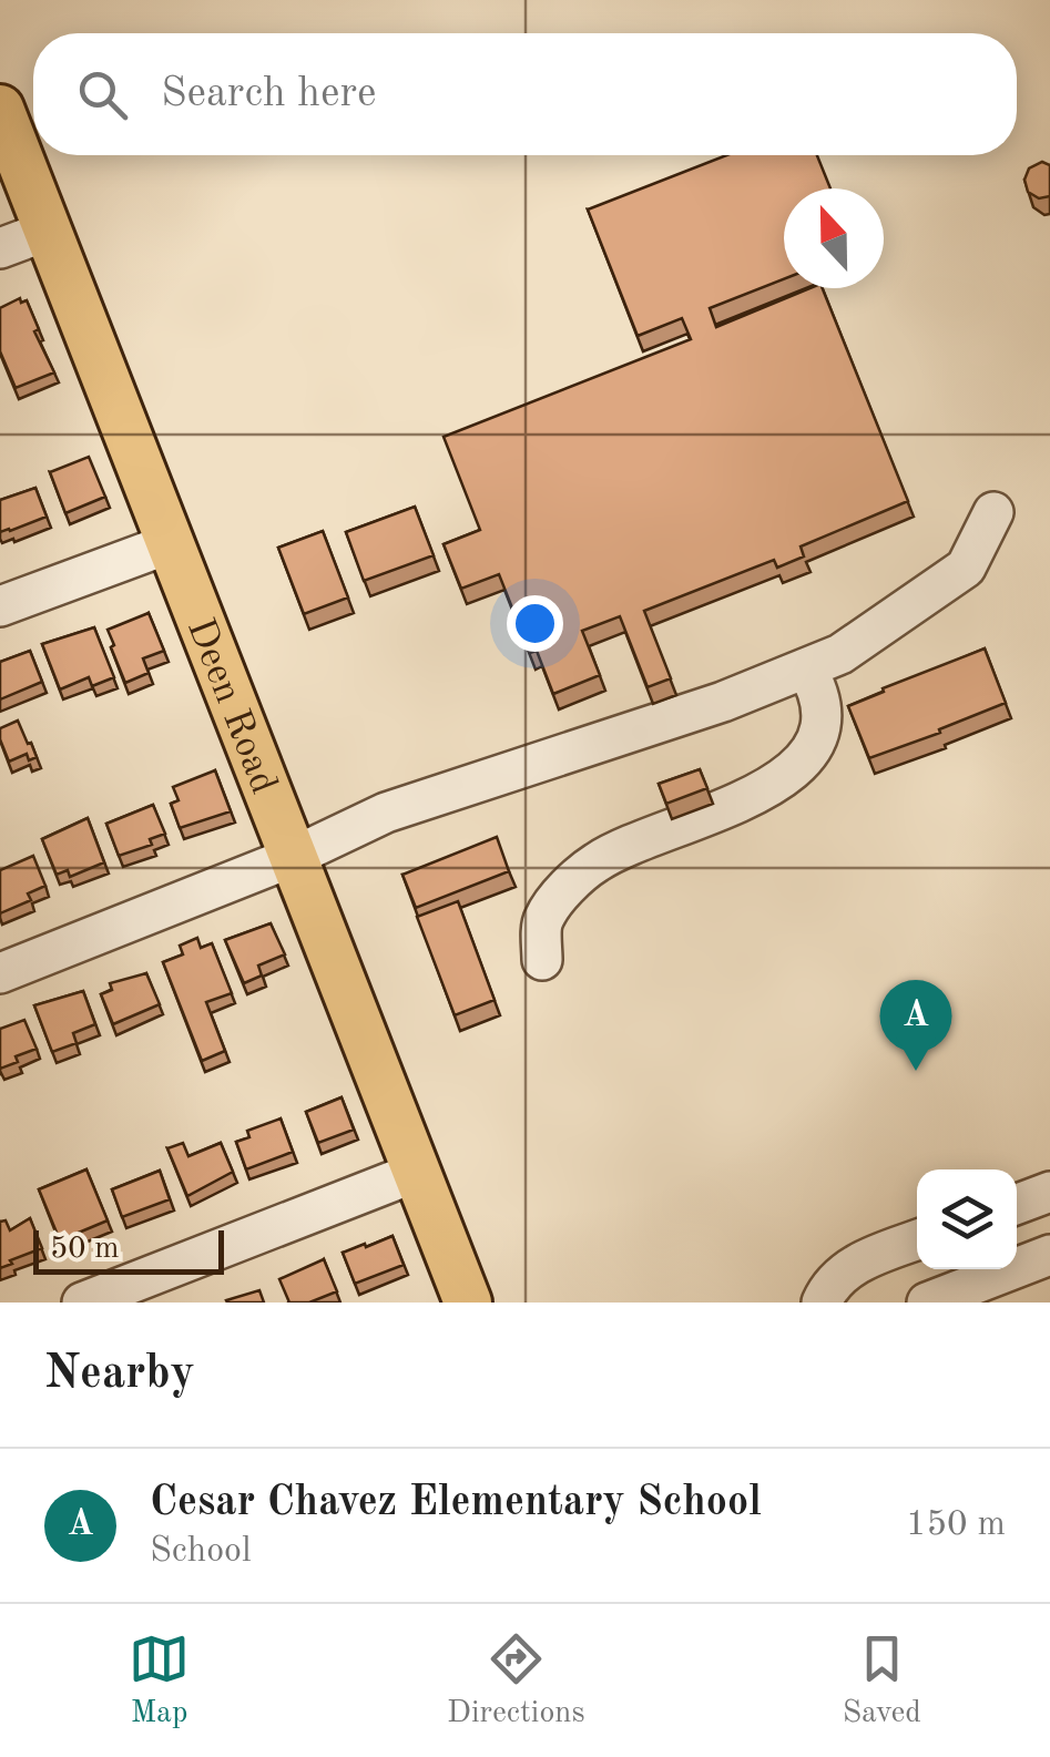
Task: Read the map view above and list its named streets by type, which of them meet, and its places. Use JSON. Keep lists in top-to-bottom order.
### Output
{
  "streets": {
    "main road": ["Deen Road"]
  },
  "scale_bar": "50 m",
  "north": "top",
  "page": {
    "search": "Search here",
    "pins": "A",
    "scale": "50 m",
    "heading": "Nearby",
    "list": [
      {
        "mark": "A",
        "name": "Cesar Chavez Elementary School",
        "note": "School",
        "value": "150 m"
      }
    ],
    "nav": ["Map", "Directions", "Saved"]
  }
}
